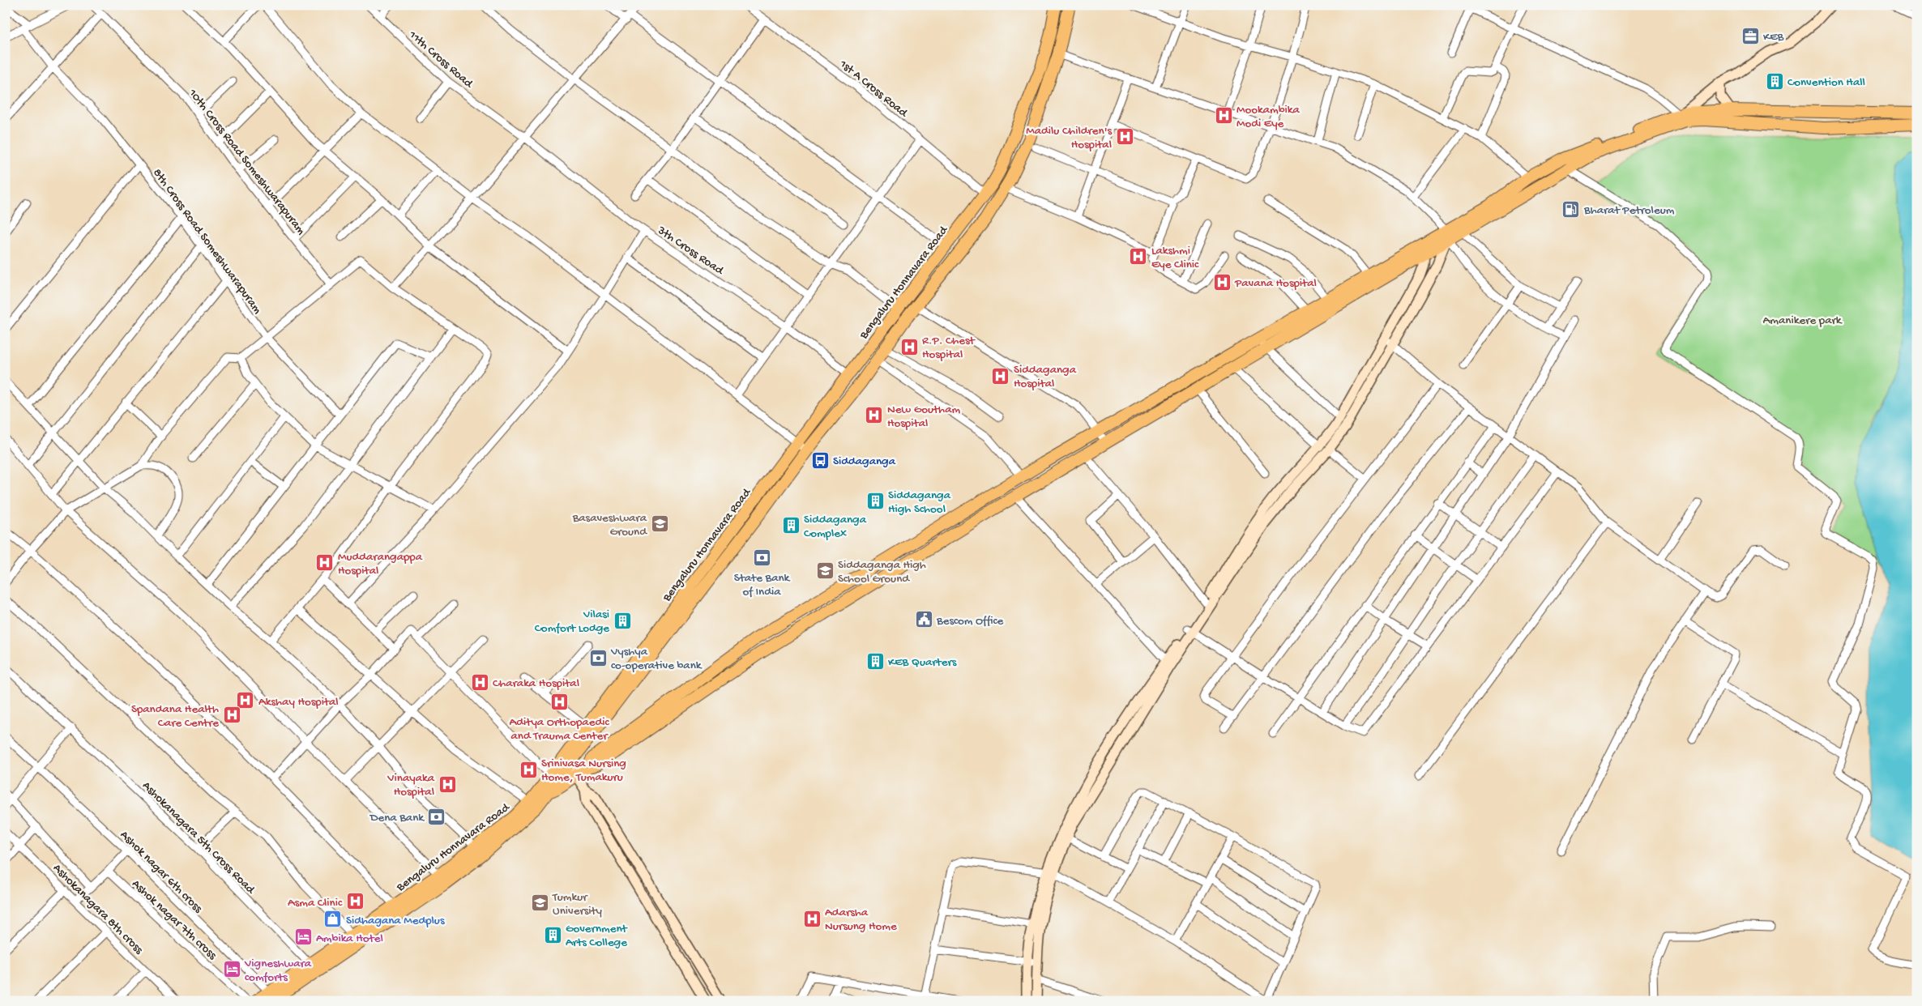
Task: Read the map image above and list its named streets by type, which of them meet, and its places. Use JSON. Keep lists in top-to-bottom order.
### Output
{
  "streets": {
    "main road": ["Bengaluru Honnavara Road"],
    "street": [
      "11th Cross Road",
      "1st A Cross Road",
      "10th Cross Road Someshwarapuram",
      "8th Cross Road Someshwarapuram",
      "3th Cross Road",
      "Ashokanagara 5th Cross Road",
      "Ashok nagar 6th cross",
      "Ashokanagara 8th cross",
      "Ashok nagar 7th cross"
    ]
  },
  "crossings": [
    ["11th Cross Road", "3th Cross Road"],
    ["1st A Cross Road", "Bengaluru Honnavara Road"],
    ["3th Cross Road", "Bengaluru Honnavara Road"],
    ["Bengaluru Honnavara Road", "Ashokanagara 5th Cross Road"],
    ["Bengaluru Honnavara Road", "Ashok nagar 6th cross"]
  ],
  "parks": ["Amanikere park"],
  "places": {
    "office": ["KEB"],
    "building": [
      "Convention Hall",
      "Siddaganga High School",
      "Siddaganga Complex",
      "Vilasi Comfort Lodge",
      "KEB Quarters",
      "Government Arts College"
    ],
    "hospital": [
      "Mookambika Modi Eye",
      "Madilu Children's Hospital",
      "Lakshmi Eye Clinic",
      "Pavana Hospital",
      "R.P. Chest Hospital",
      "Siddaganga Hospital",
      "New Goutham Hospital",
      "Muddarangappa Hospital",
      "Charaka Hospital",
      "Akshay Hospital",
      "Aditya Orthopaedic and Trauma Center",
      "Spandana Health Care Centre",
      "Srinivasa Nursing Home, Tumakuru",
      "Vinayaka Hospital",
      "Asma Clinic",
      "Adarsha Nursung Home"
    ],
    "fuel station": ["Bharat Petroleum"],
    "bus stop": ["Siddaganga"],
    "school or university": ["Basaveshwara Ground", "Siddaganga High School Ground", "Tumkur University"],
    "bank": ["State Bank of India", "Vyshya co-operative bank", "Dena Bank"],
    "public building": ["Bescom Office"],
    "shop": ["Sidhagana Medplus"],
    "hotel": ["Ambika Hotel", "Vigneshwara comforts"]
  }
}
